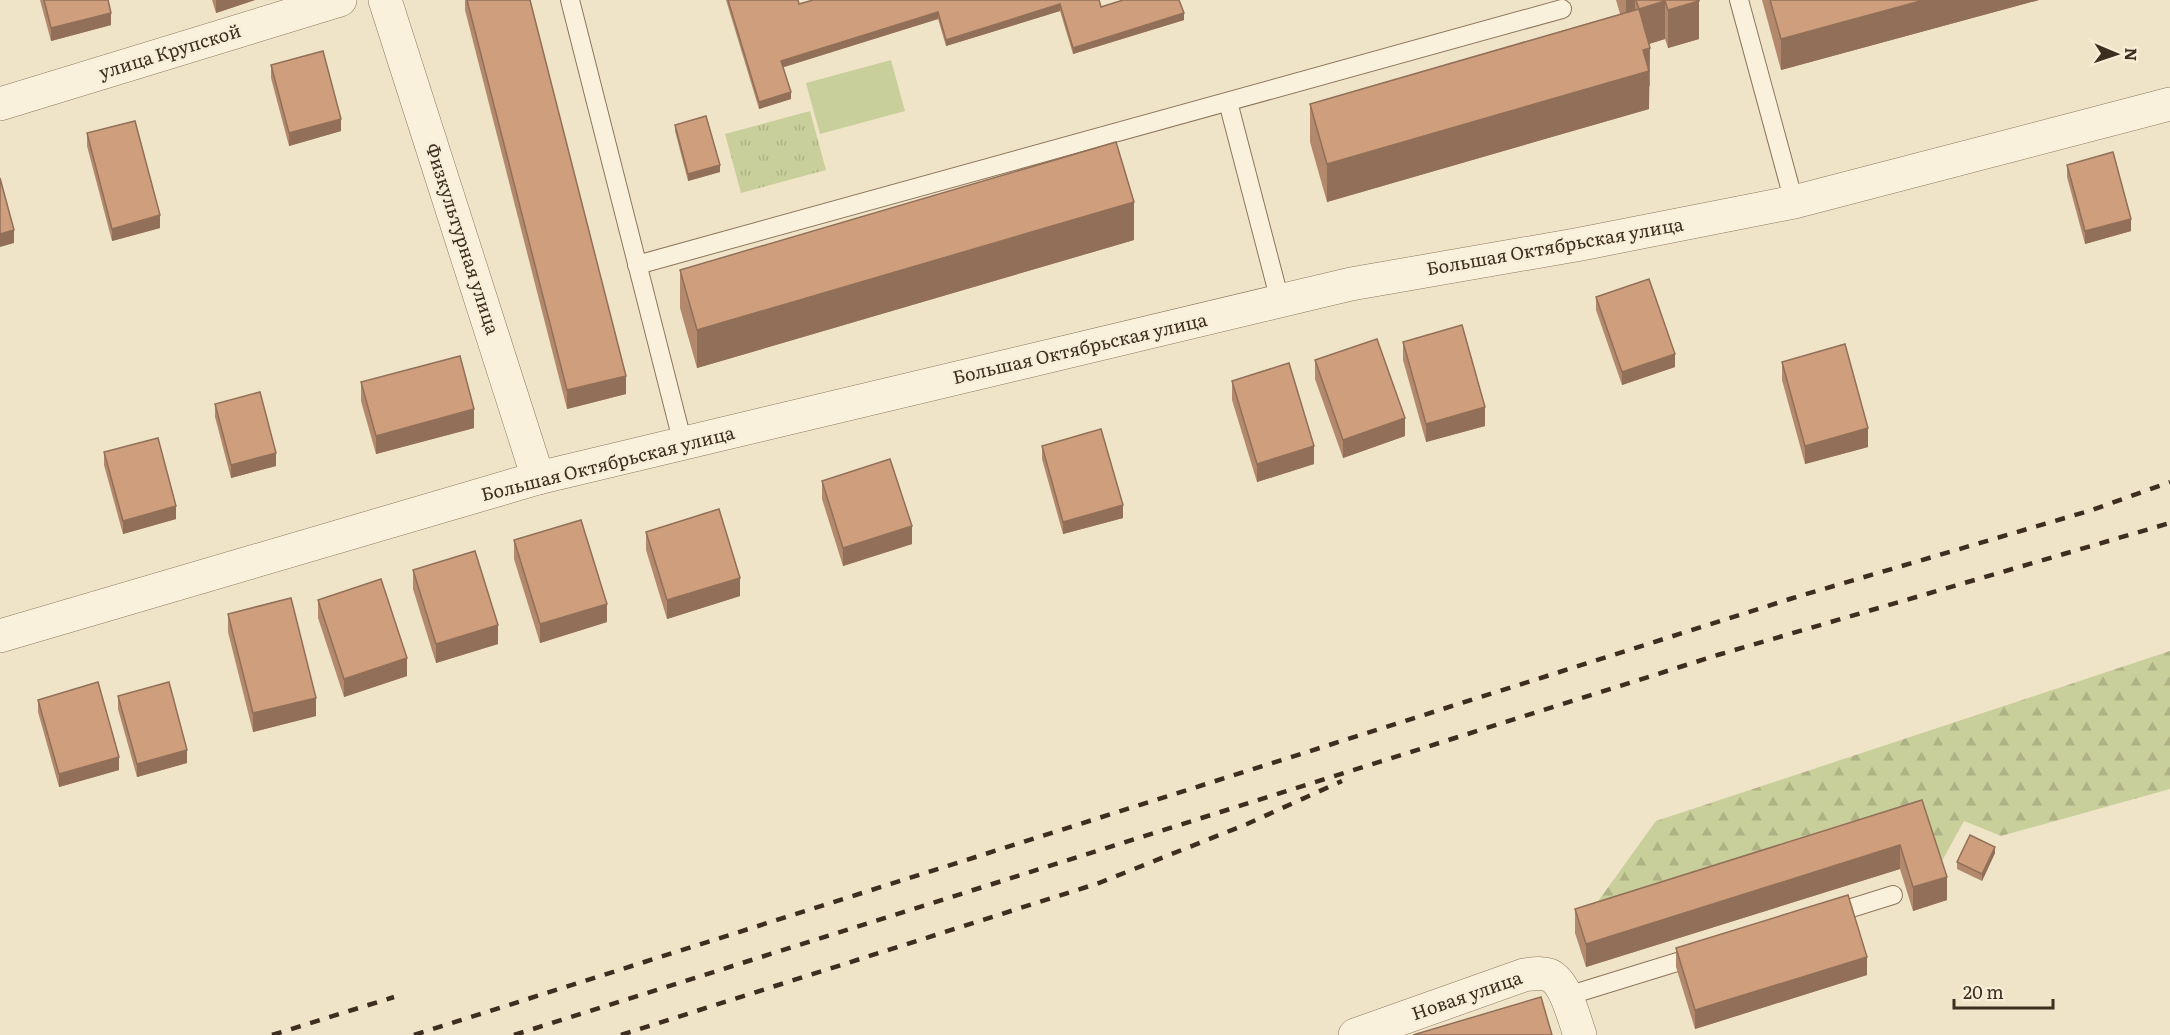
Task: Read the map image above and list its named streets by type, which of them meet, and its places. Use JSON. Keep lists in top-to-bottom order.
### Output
{
  "streets": {
    "street": [
      "улица Крупской",
      "Физкультурная улица",
      "Большая Октябрьская улица",
      "Новая улица"
    ]
  },
  "crossings": [
    ["Физкультурная улица", "Большая Октябрьская улица"]
  ],
  "scale_bar": "20 m",
  "north": "right"
}
